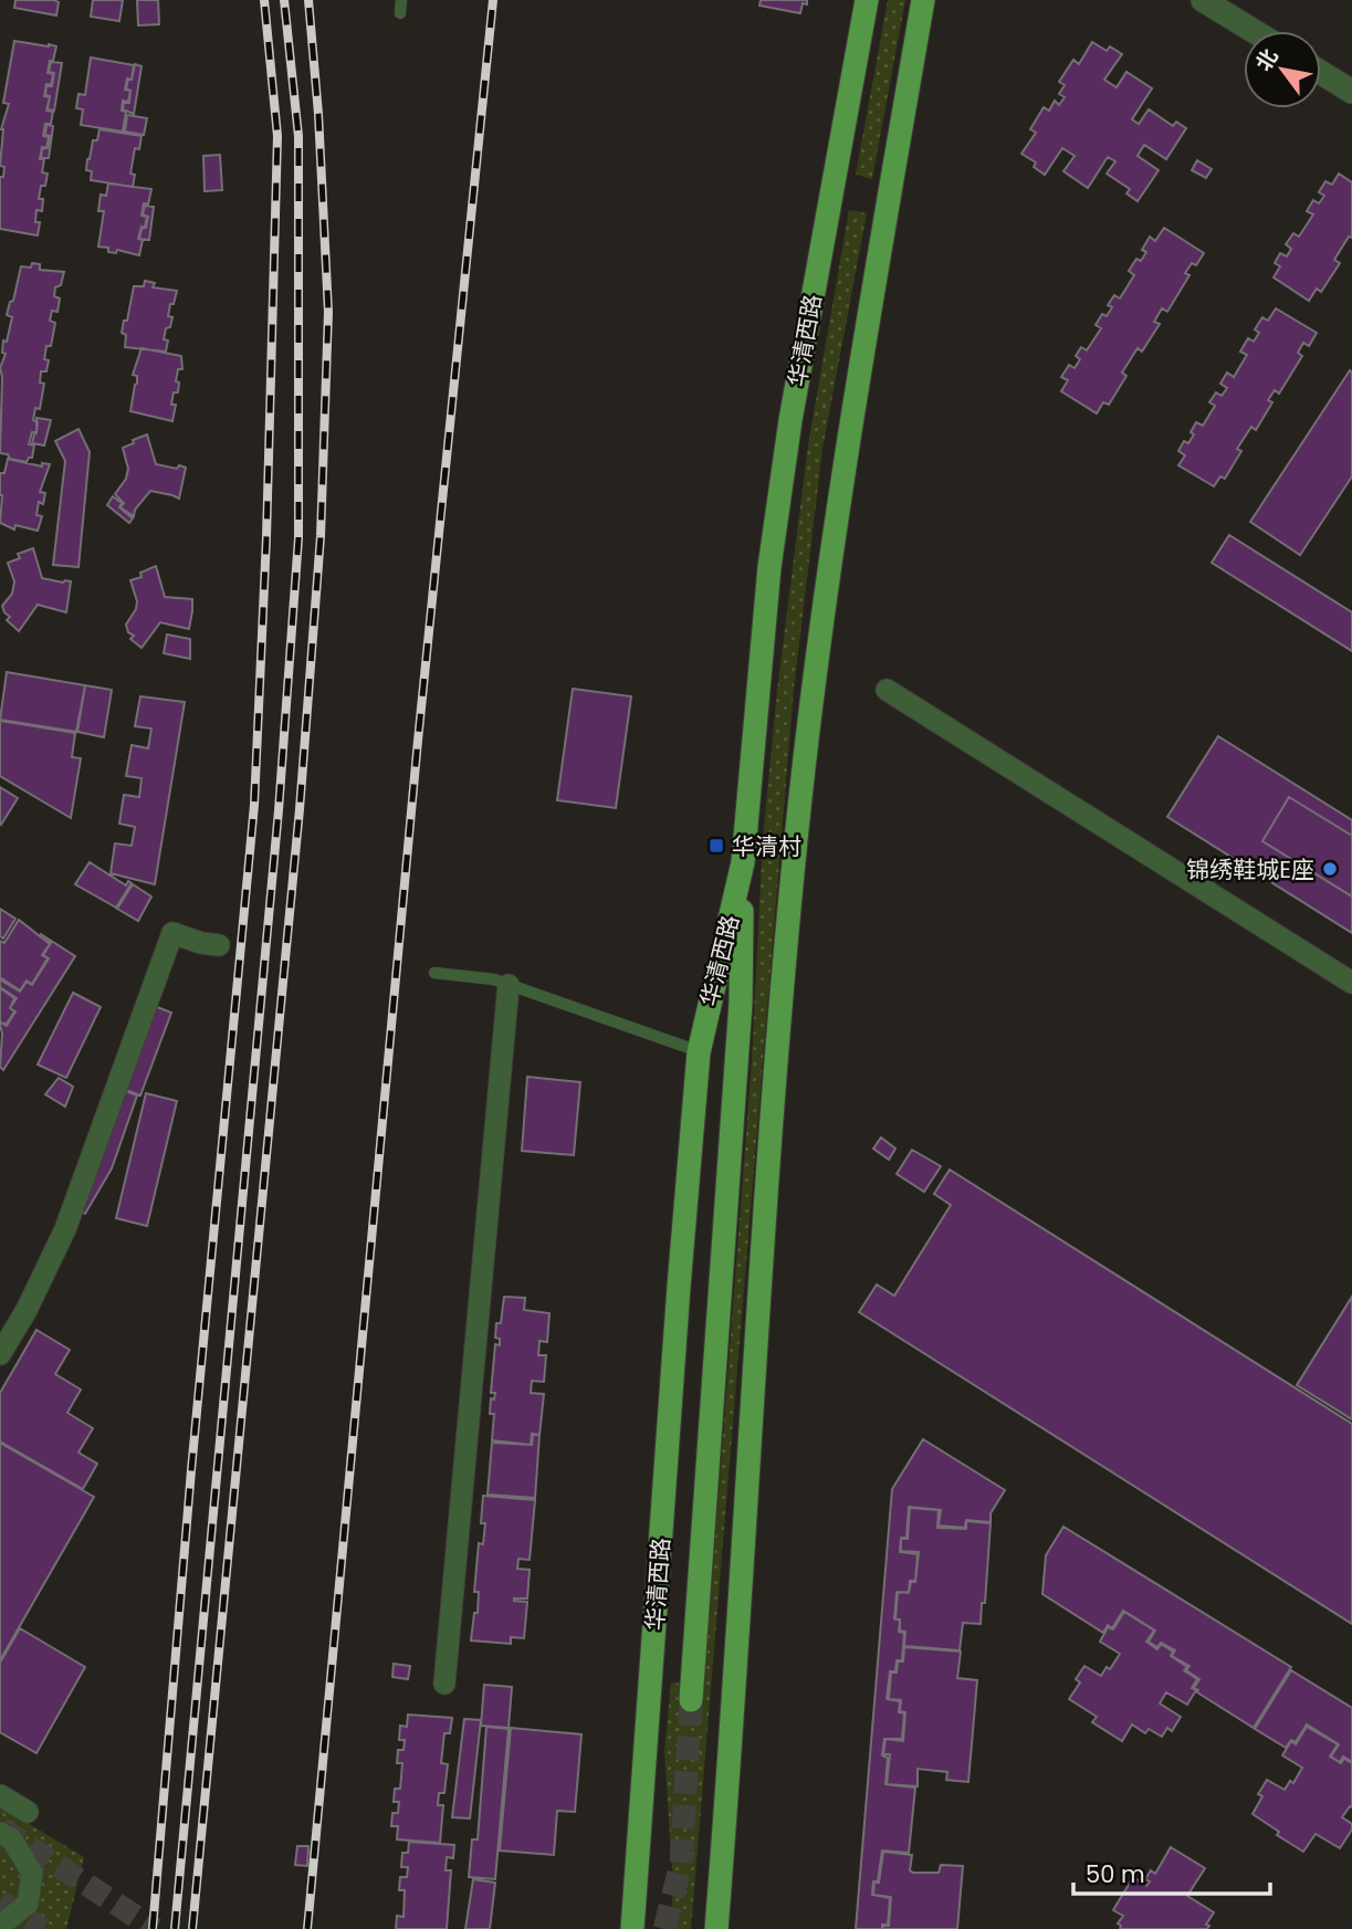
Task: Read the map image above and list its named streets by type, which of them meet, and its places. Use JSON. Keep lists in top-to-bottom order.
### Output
{
  "streets": {
    "main road": ["华清西路"]
  },
  "places": {
    "transit": ["华清村"],
    "other": ["锦绣鞋城E座"]
  },
  "scale_bar": "50 m",
  "north": "top left"
}
